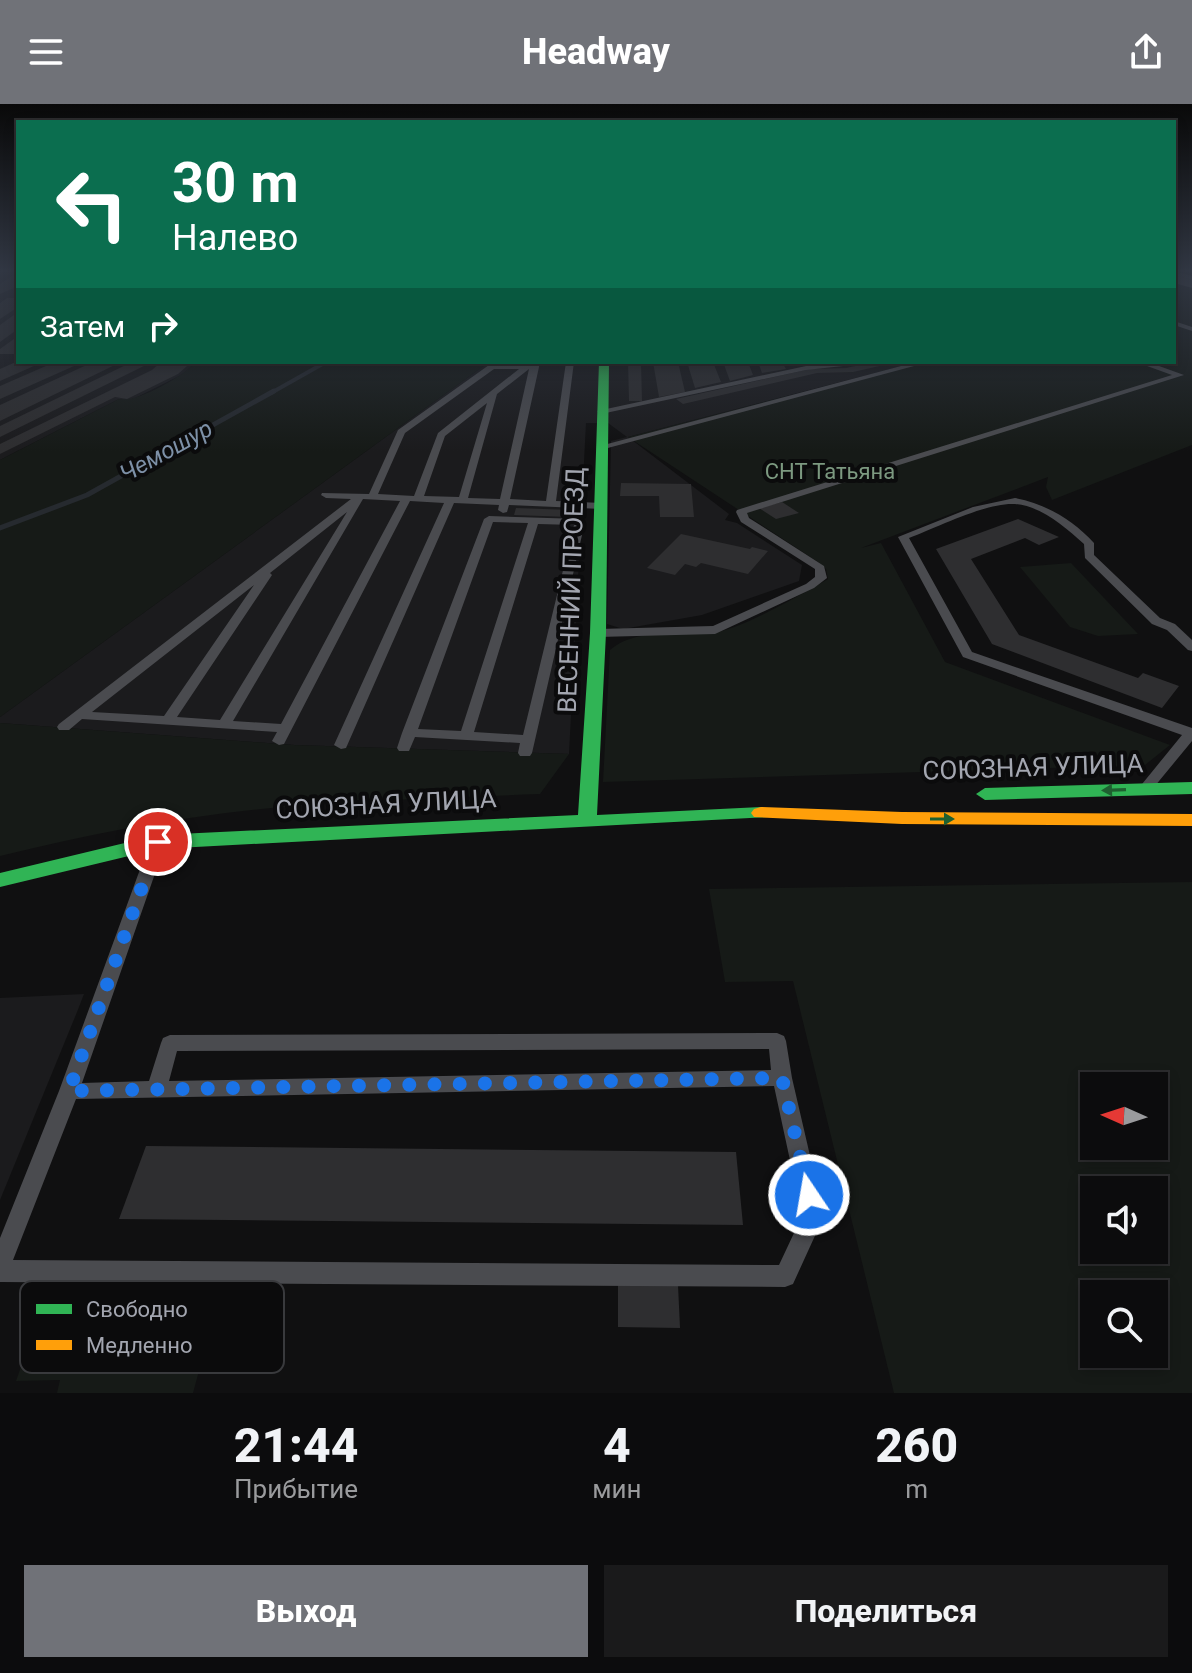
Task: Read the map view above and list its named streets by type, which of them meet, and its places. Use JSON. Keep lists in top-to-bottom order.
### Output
{
  "streets": {
    "main road": ["ВЕСЕННИЙ ПРОЕЗД", "СОЮЗНАЯ УЛИЦА"]
  },
  "crossings": [
    ["ВЕСЕННИЙ ПРОЕЗД", "СОЮЗНАЯ УЛИЦА"]
  ],
  "water": ["Чемошур"],
  "parks": ["СНТ Татьяна"],
  "legend": ["Свободно", "Медленно"],
  "north": "left",
  "page": {
    "header": "Headway",
    "turn": ["30 m", "Налево"],
    "then": "Затем",
    "eta": [
      "21:44",
      "Прибытие",
      "4",
      "мин",
      "260",
      "m"
    ],
    "buttons": ["Выход", "Поделиться"]
  }
}
